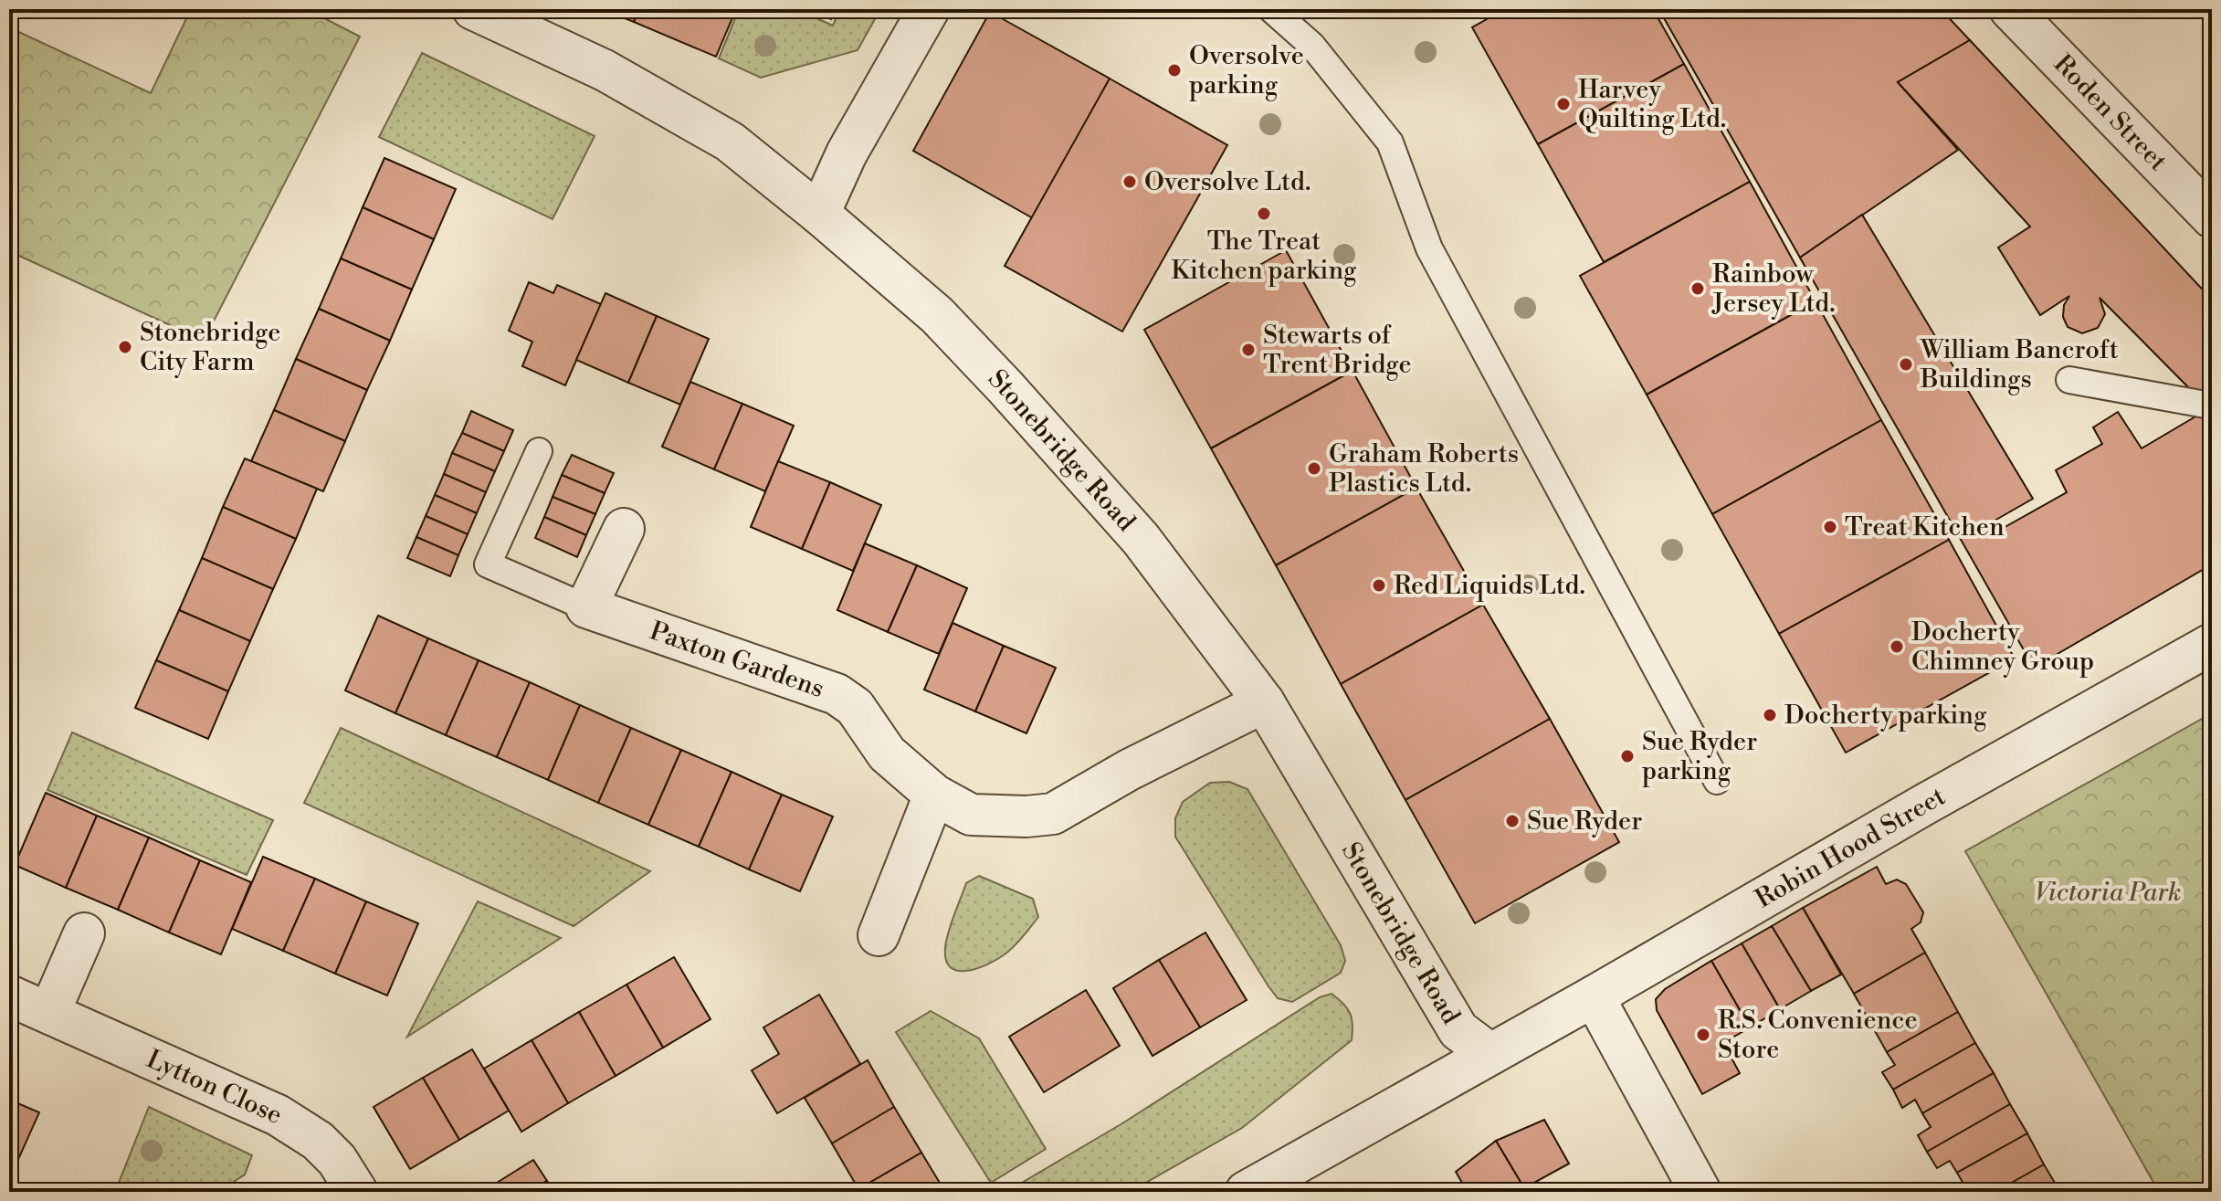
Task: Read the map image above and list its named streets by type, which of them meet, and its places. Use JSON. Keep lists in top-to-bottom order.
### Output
{
  "streets": {
    "street": [
      "Roden Street",
      "Stonebridge Road",
      "Paxton Gardens",
      "Robin Hood Street",
      "Lytton Close"
    ]
  },
  "crossings": [
    ["Stonebridge Road", "Paxton Gardens"],
    ["Stonebridge Road", "Robin Hood Street"]
  ],
  "parks": ["Victoria Park"],
  "places": [
    "Oversolve parking",
    "Harvey Quilting Ltd.",
    "Oversolve Ltd.",
    "The Treat Kitchen parking",
    "Rainbow Jersey Ltd.",
    "Stonebridge City Farm",
    "Stewarts of Trent Bridge",
    "William Bancroft Buildings",
    "Graham Roberts Plastics Ltd.",
    "Treat Kitchen",
    "Red Liquids Ltd.",
    "Docherty Chimney Group",
    "Docherty parking",
    "Sue Ryder parking",
    "Sue Ryder",
    "R.S. Convenience Store"
  ]
}
